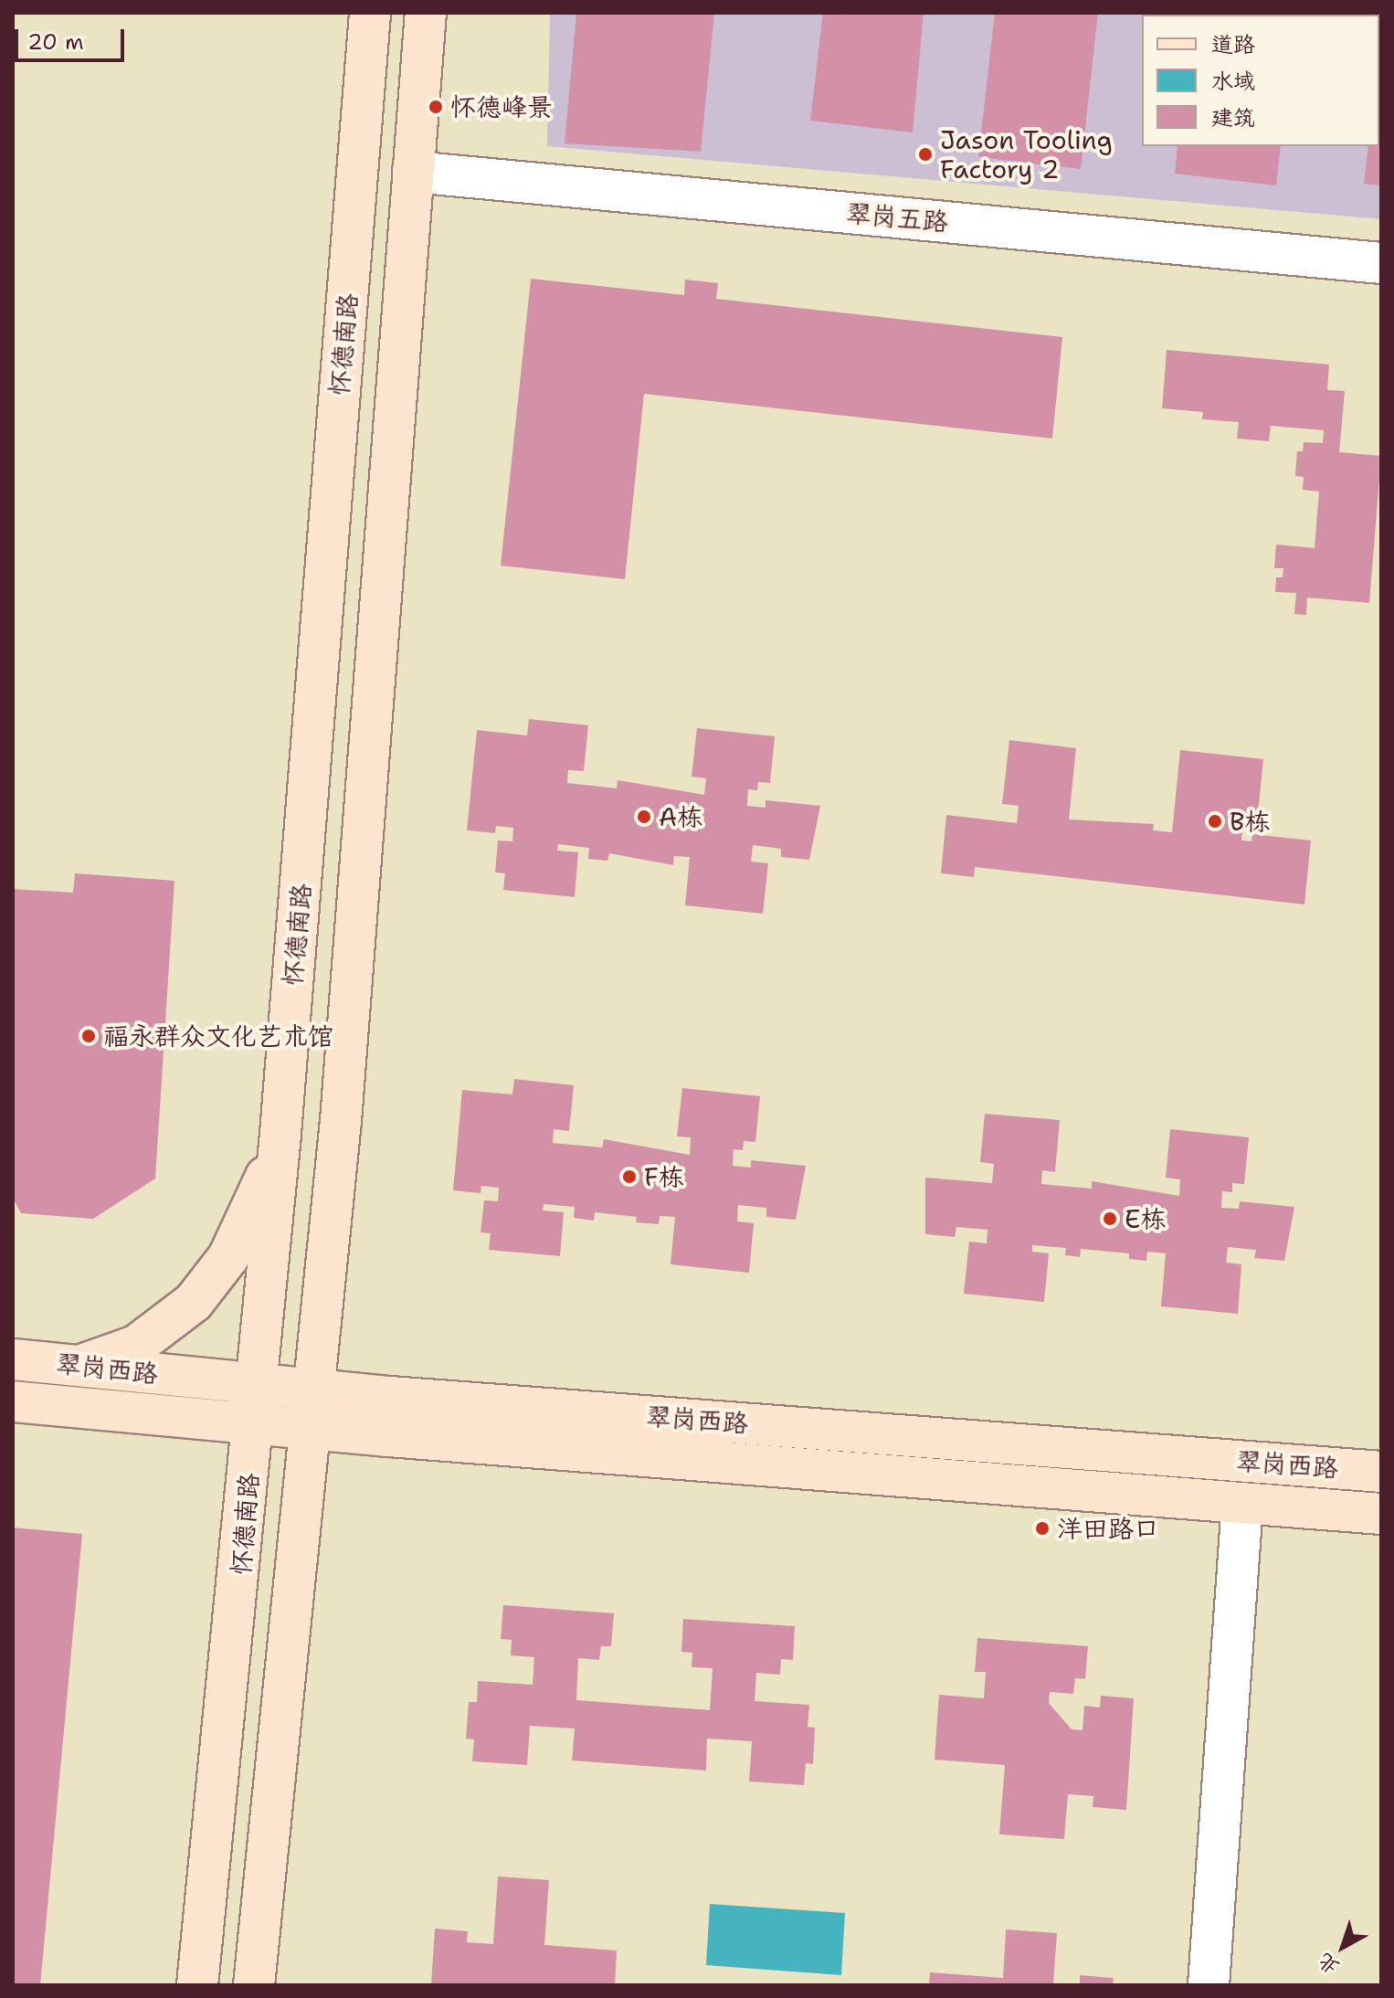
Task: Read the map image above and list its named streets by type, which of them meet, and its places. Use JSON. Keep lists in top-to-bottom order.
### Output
{
  "streets": {
    "main road": ["怀德南路", "翠岗西路"],
    "street": ["翠岗五路"]
  },
  "crossings": [
    ["怀德南路", "翠岗西路"]
  ],
  "places": [
    "怀德峰景",
    "Jason Tooling Factory 2",
    "A栋",
    "B栋",
    "福永群众文化艺术馆",
    "F栋",
    "E栋",
    "洋田路口"
  ],
  "legend": ["道路", "水域", "建筑"],
  "scale_bar": "20 m",
  "north": "bottom left"
}
